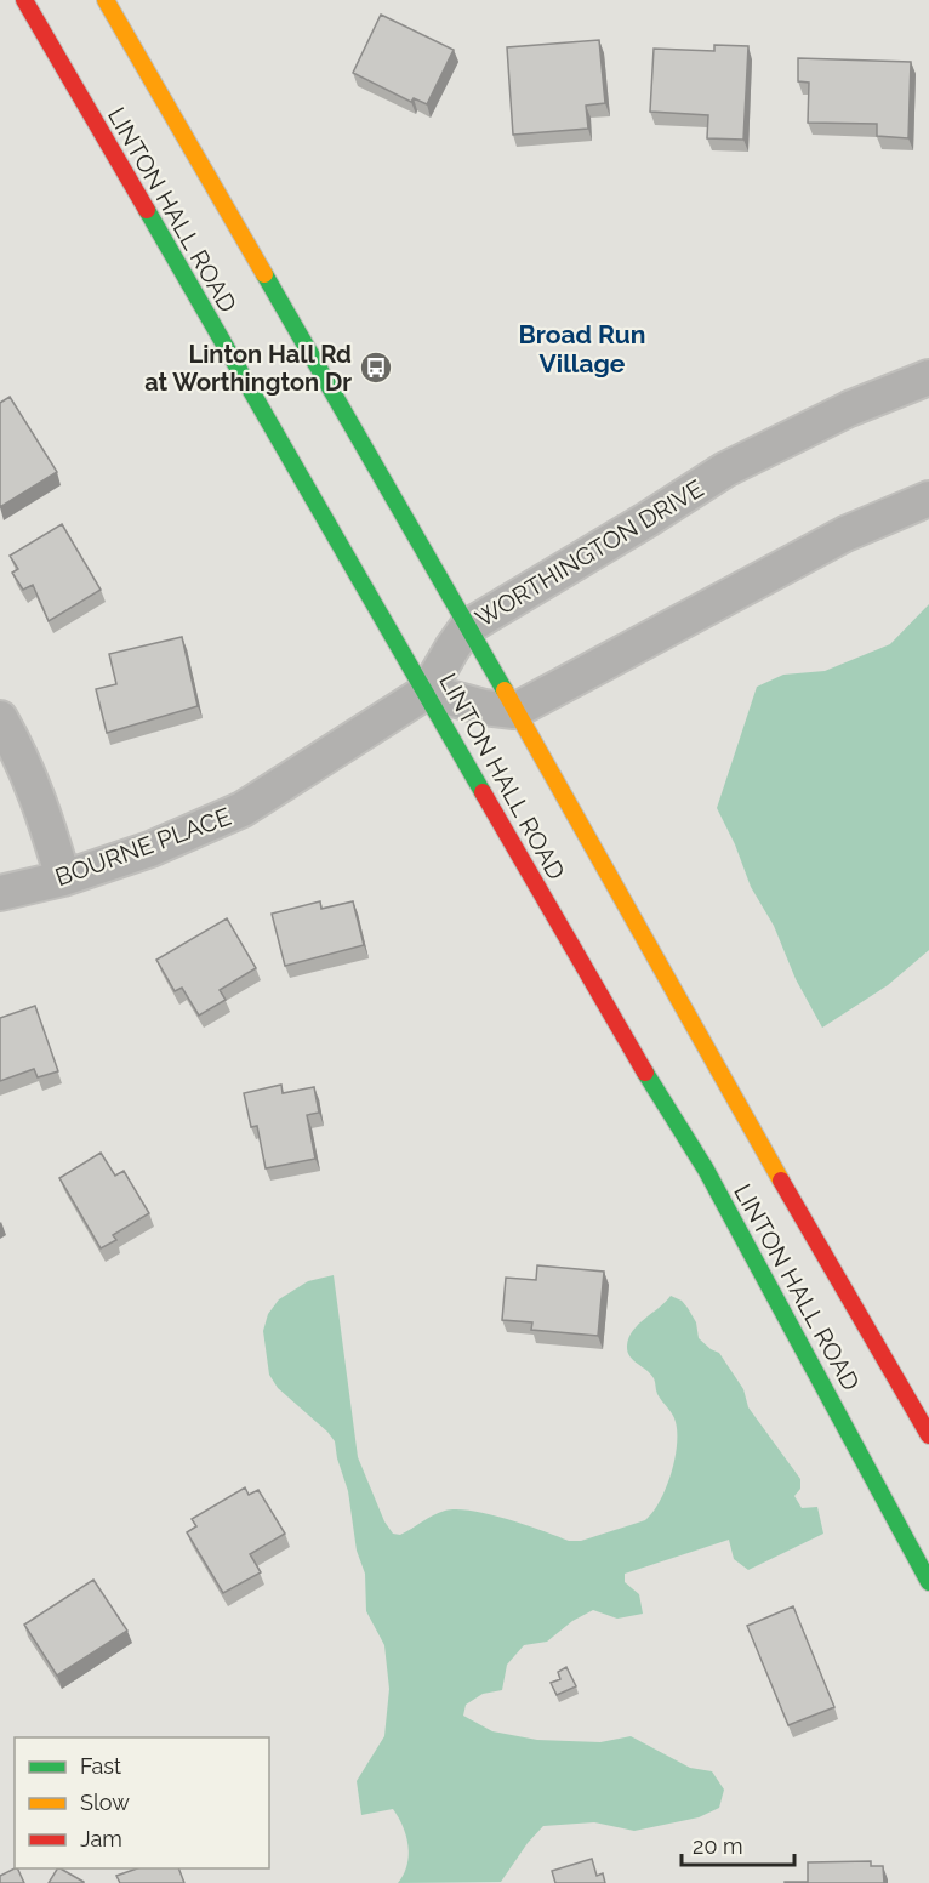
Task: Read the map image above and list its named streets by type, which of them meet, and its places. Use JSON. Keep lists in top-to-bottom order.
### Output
{
  "streets": {
    "main road": ["LINTON HALL ROAD"],
    "street": ["WORTHINGTON DRIVE", "BOURNE PLACE"]
  },
  "crossings": [
    ["LINTON HALL ROAD", "WORTHINGTON DRIVE"],
    ["LINTON HALL ROAD", "BOURNE PLACE"],
    ["WORTHINGTON DRIVE", "BOURNE PLACE"]
  ],
  "districts": ["Broad Run Village"],
  "places": {
    "bus stop": ["Linton Hall Rd at Worthington Dr"]
  },
  "legend": ["Fast", "Slow", "Jam"],
  "scale_bar": "20 m"
}
